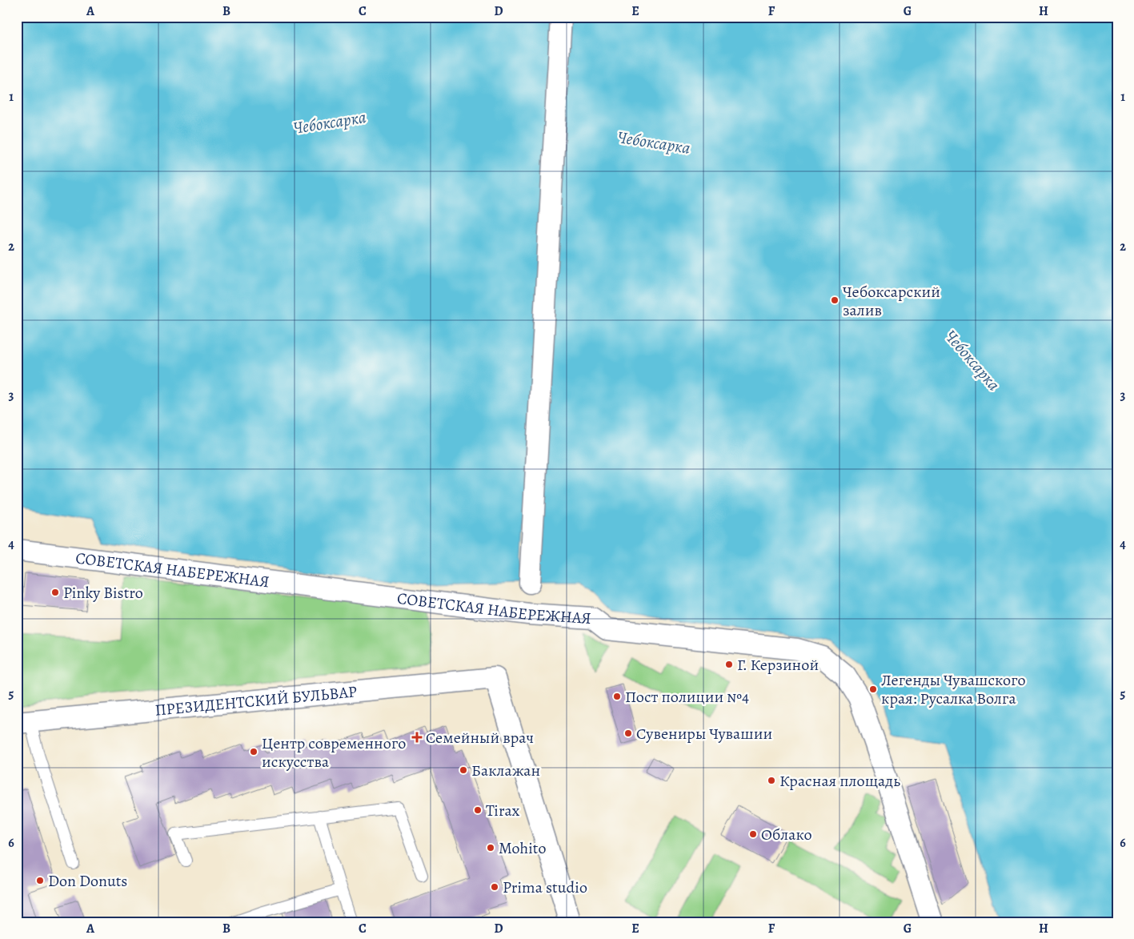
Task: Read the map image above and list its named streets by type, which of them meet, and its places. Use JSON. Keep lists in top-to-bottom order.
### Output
{
  "streets": {
    "street": ["СОВЕТСКАЯ НАБЕРЕЖНАЯ", "ПРЕЗИДЕНТСКИЙ БУЛЬВАР"]
  },
  "water": ["Чебоксарка"],
  "places": {
    "other": [
      "Чебоксарский залив",
      "Pinky Bistro",
      "Г. Керзиной",
      "Легенды Чувашского края: Русалка Волга",
      "Пост полиции №4",
      "Сувениры Чувашии",
      "Центр современного искусства",
      "Баклажан",
      "Красная площадь",
      "Tirax",
      "Облако",
      "Mohito",
      "Don Donuts",
      "Prima studio"
    ],
    "health": ["Семейный врач"]
  },
  "grid": {
    "columns": [
      "A",
      "B",
      "C",
      "D",
      "E",
      "F",
      "G",
      "H"
    ],
    "rows": [
      "1",
      "2",
      "3",
      "4",
      "5",
      "6"
    ]
  }
}
